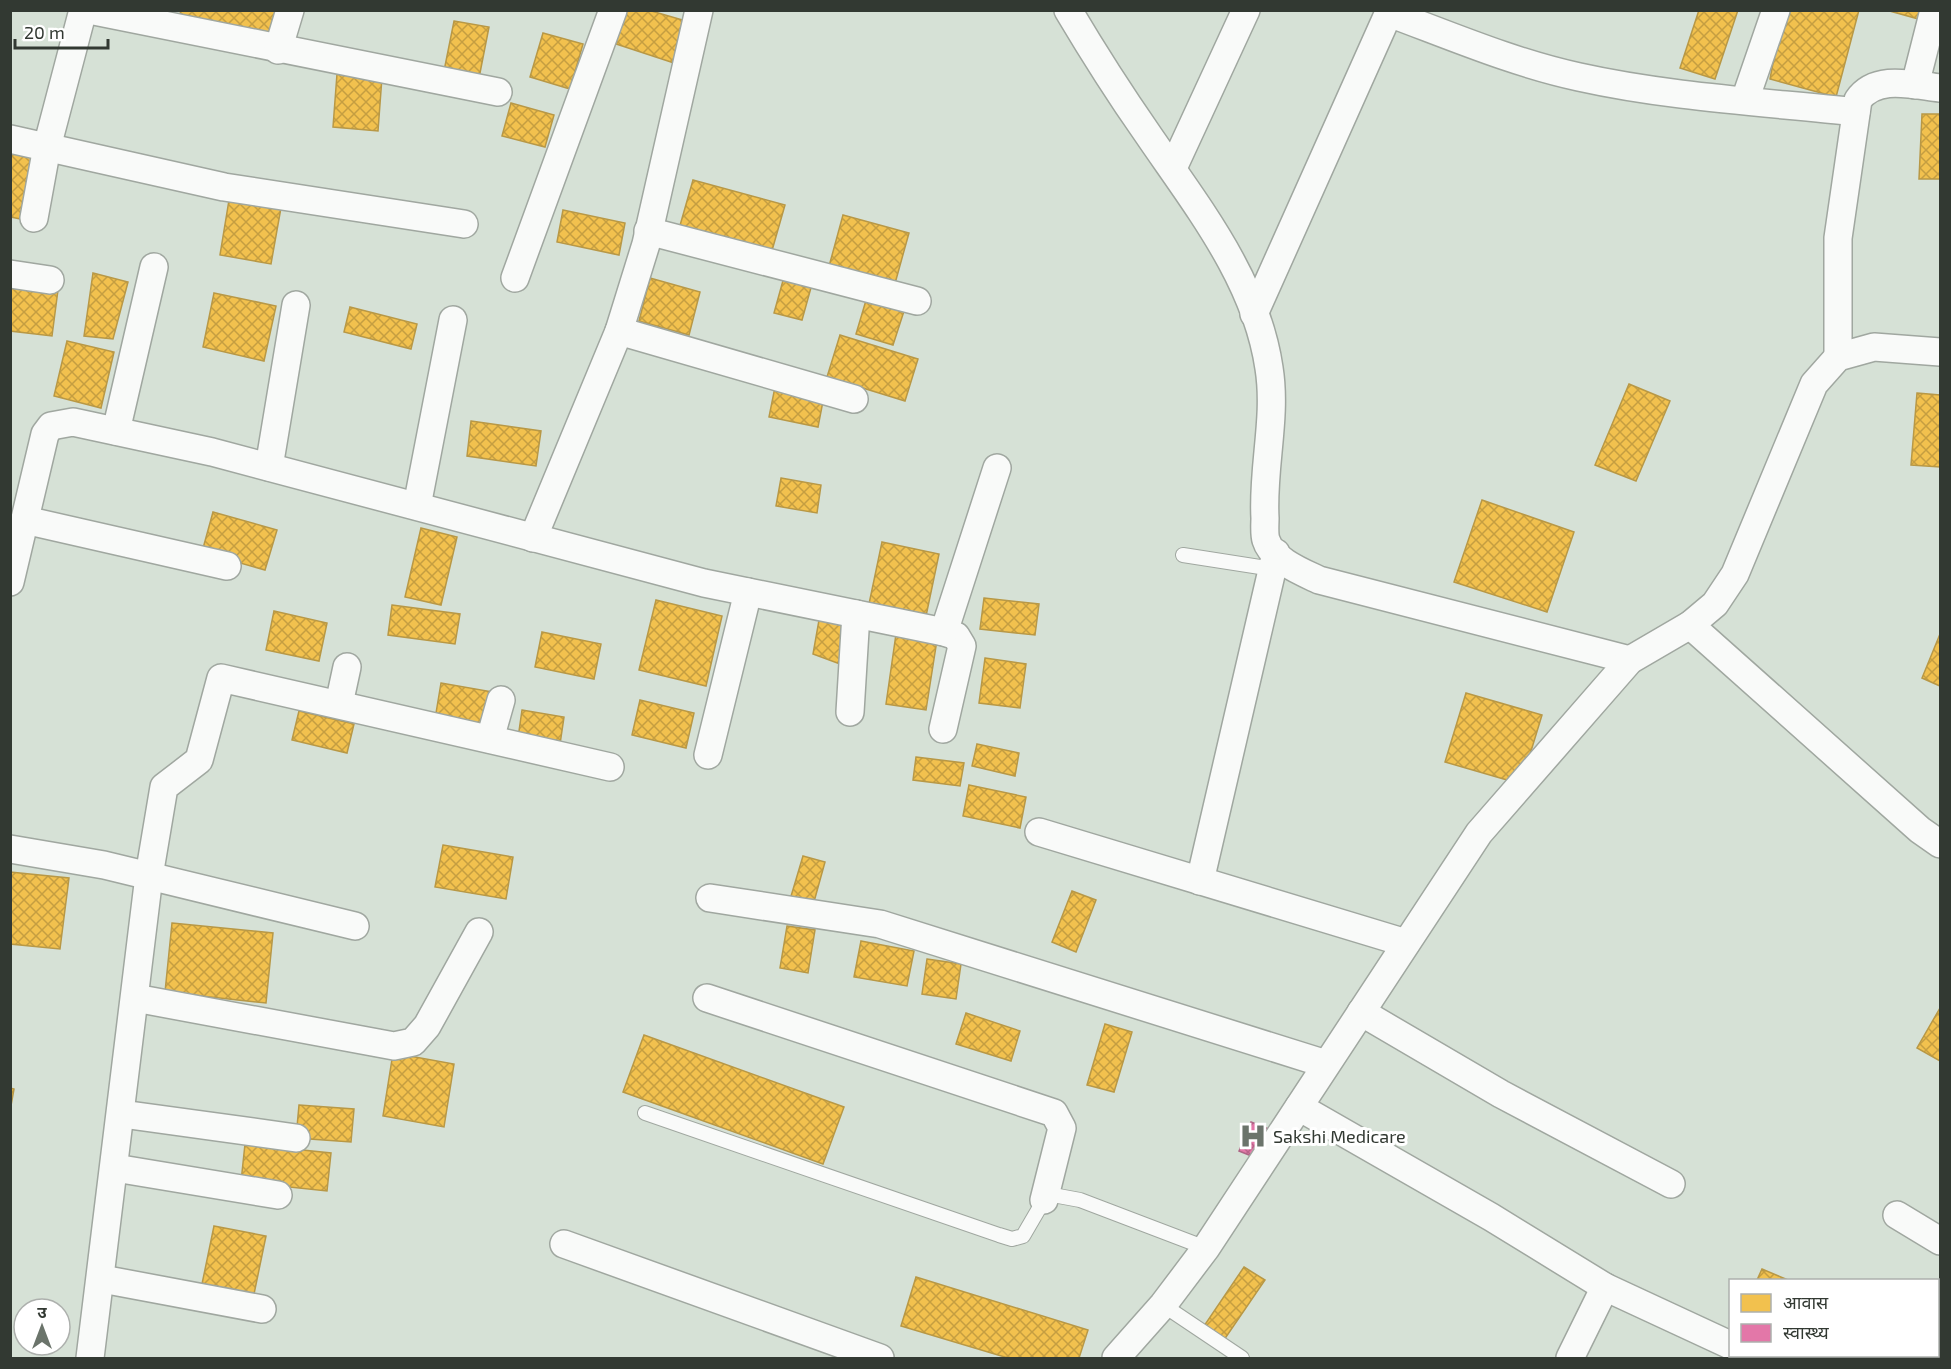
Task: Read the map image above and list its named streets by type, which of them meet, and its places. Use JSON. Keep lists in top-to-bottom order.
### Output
{
  "places": {
    "hospital": ["Sakshi Medicare"]
  },
  "legend": ["आवास", "स्वास्थ्य"],
  "scale_bar": "20 m",
  "north": "top"
}
